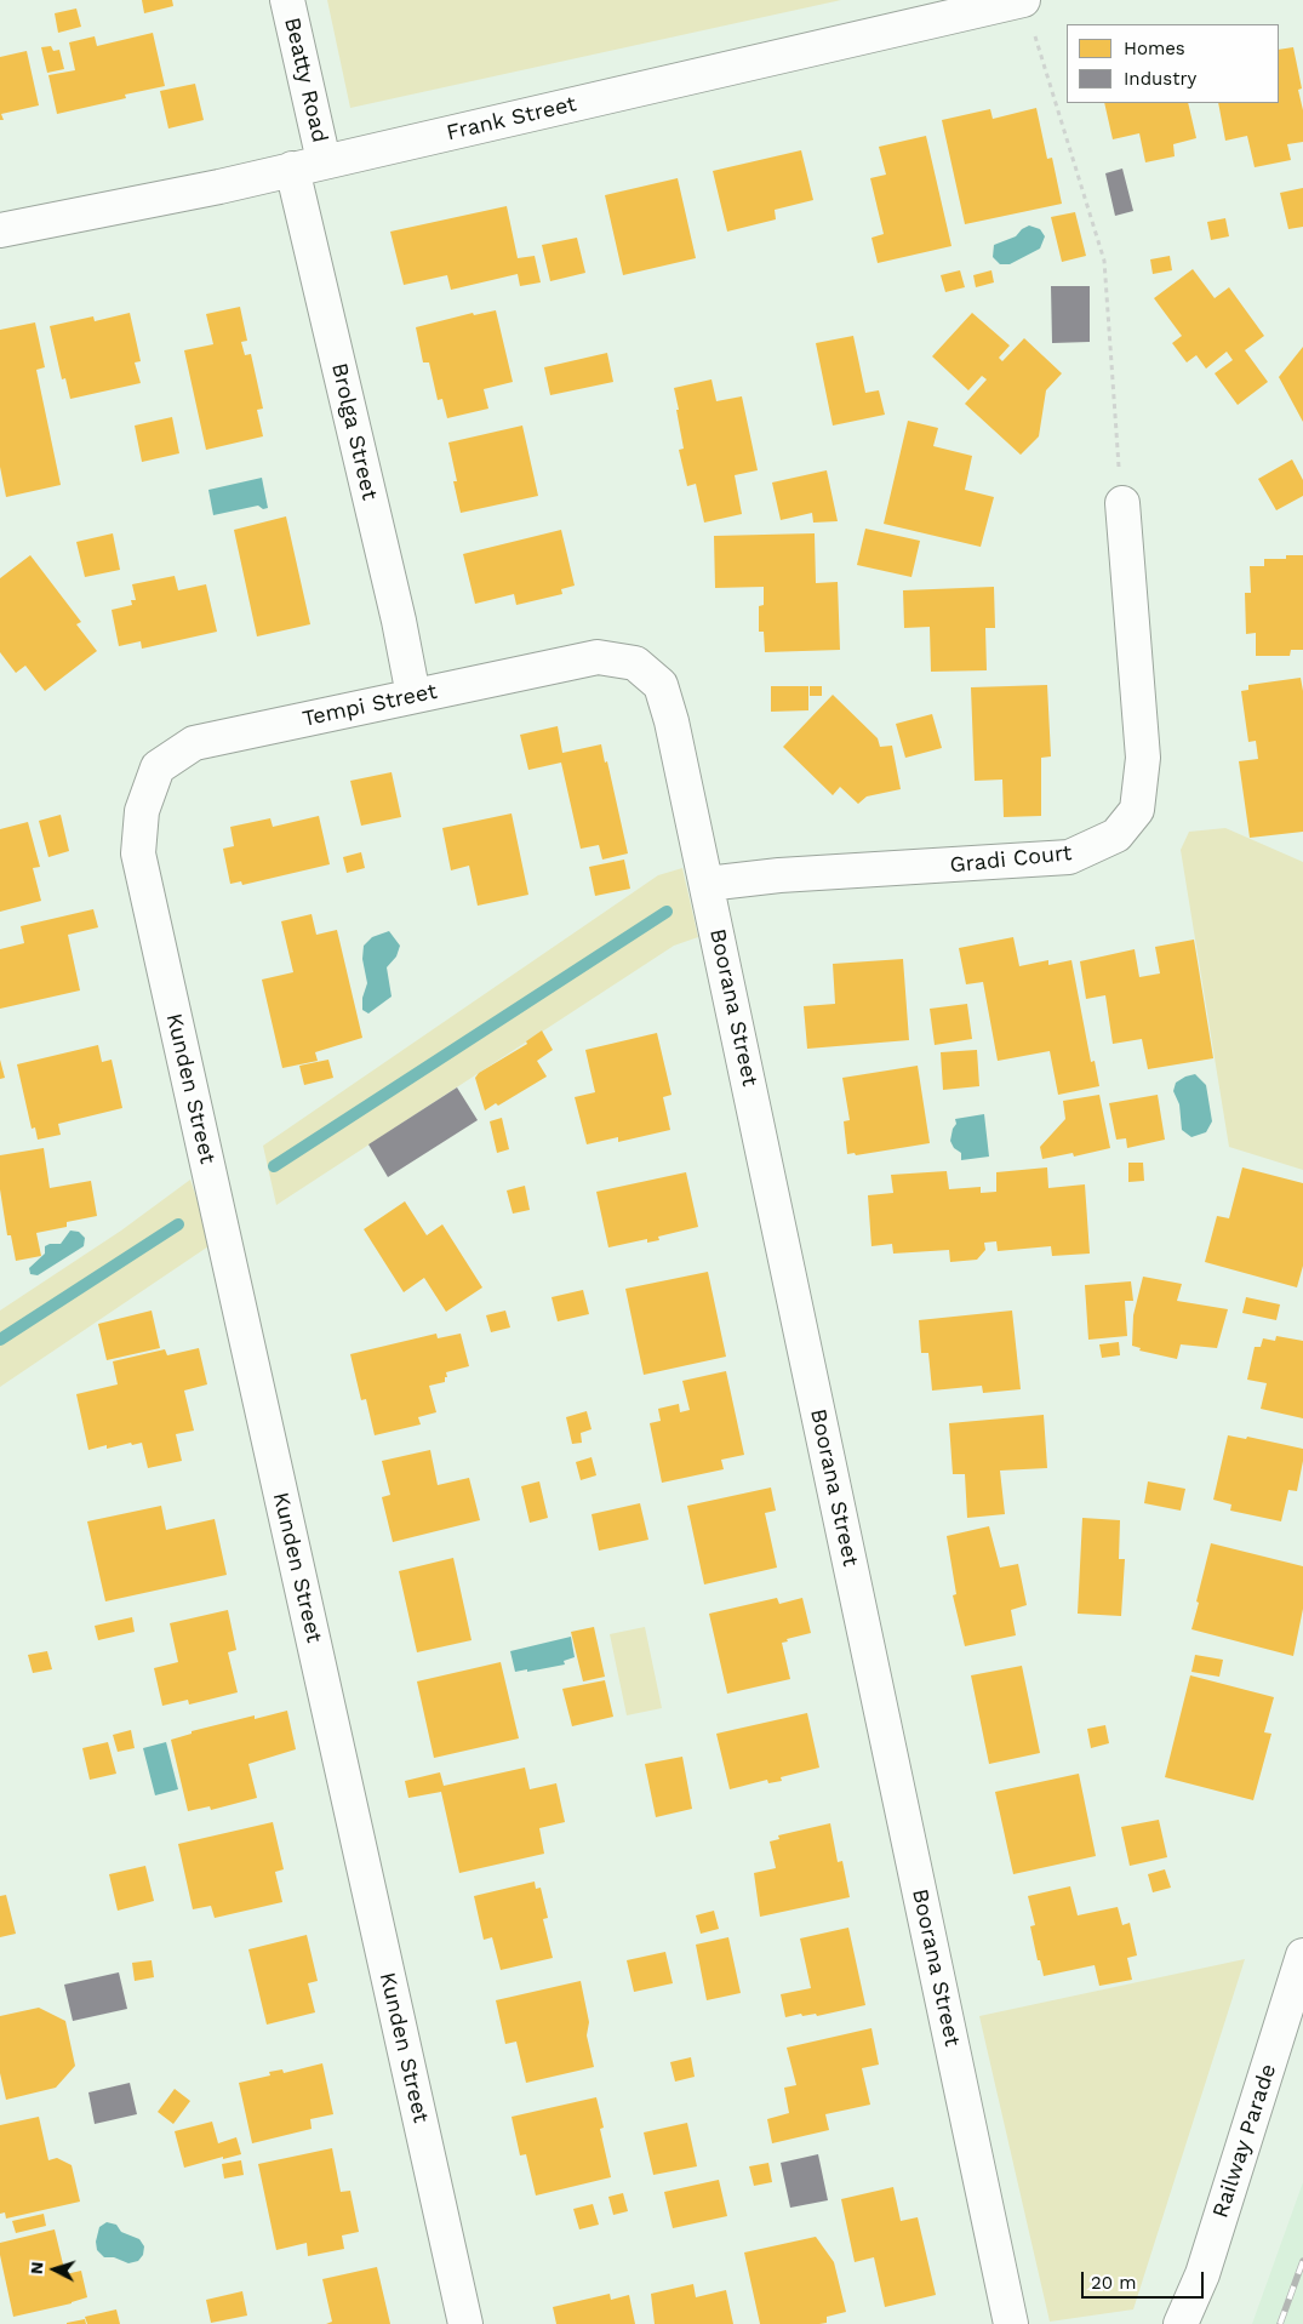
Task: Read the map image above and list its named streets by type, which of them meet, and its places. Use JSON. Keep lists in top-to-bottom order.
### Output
{
  "streets": {
    "street": [
      "Beatty Road",
      "Frank Street",
      "Brolga Street",
      "Tempi Street",
      "Gradi Court",
      "Boorana Street",
      "Kunden Street",
      "Railway Parade"
    ]
  },
  "crossings": [
    ["Beatty Road", "Frank Street"],
    ["Frank Street", "Brolga Street"],
    ["Brolga Street", "Tempi Street"],
    ["Tempi Street", "Boorana Street"],
    ["Tempi Street", "Kunden Street"],
    ["Gradi Court", "Boorana Street"]
  ],
  "legend": ["Homes", "Industry"],
  "scale_bar": "20 m",
  "north": "left"
}
